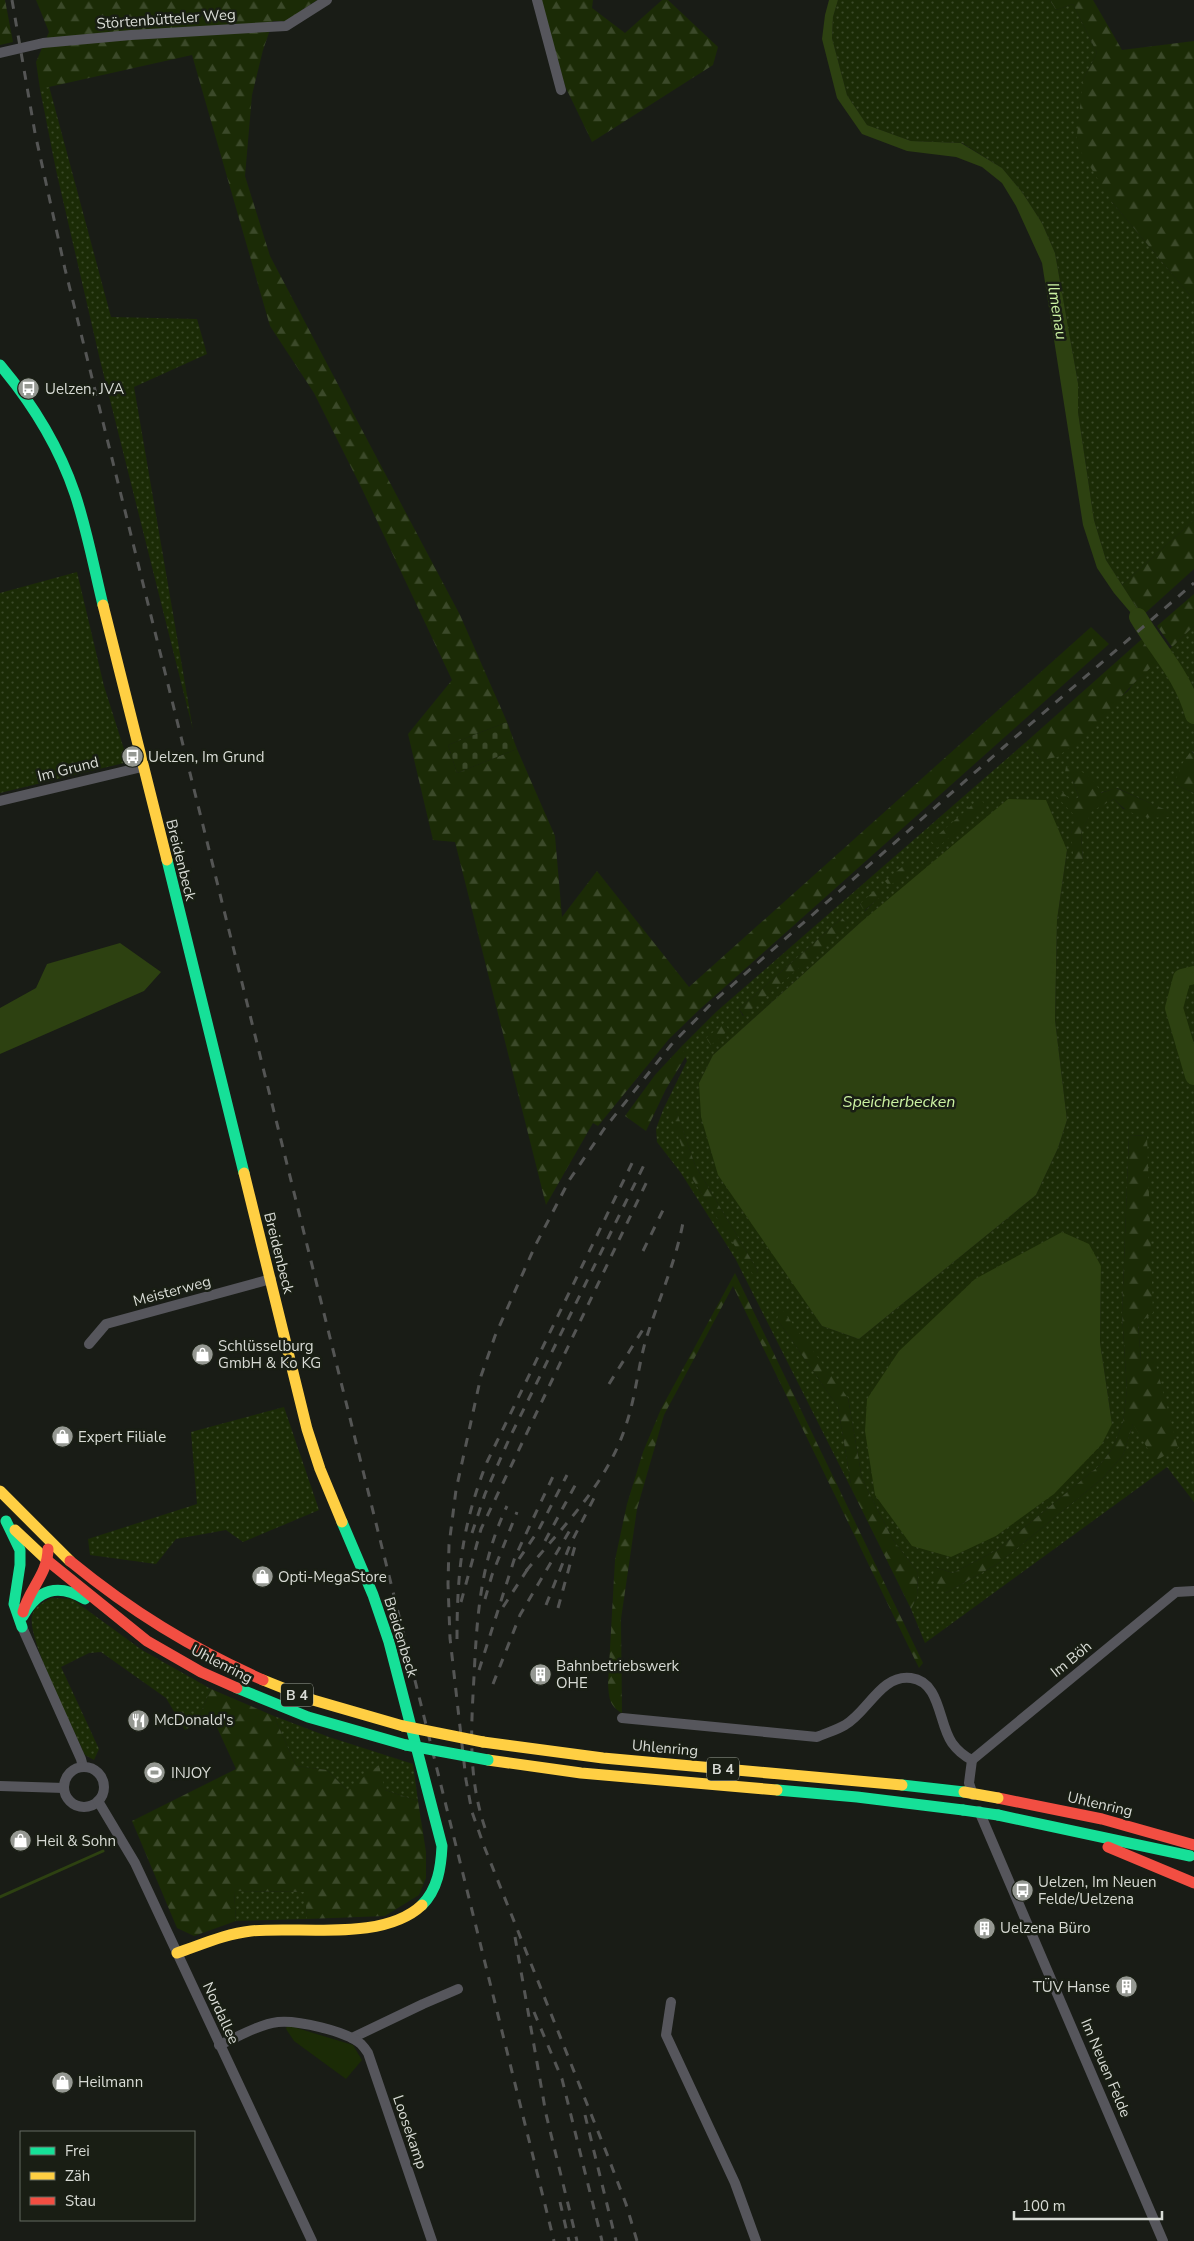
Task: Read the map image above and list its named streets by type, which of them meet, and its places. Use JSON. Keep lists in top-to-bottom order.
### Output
{
  "streets": {
    "main road": ["Breidenbeck", "Uhlenring", "B 4"],
    "street": [
      "Störtenbütteler Weg",
      "Im Grund",
      "Meisterweg",
      "Im Böh",
      "Nordallee",
      "Im Neuen Felde",
      "Loosekamp"
    ]
  },
  "crossings": [
    ["Im Grund", "Breidenbeck"],
    ["Breidenbeck", "Meisterweg"],
    ["Breidenbeck", "Nordallee"],
    ["Im Böh", "Im Neuen Felde"],
    ["Uhlenring", "B 4"]
  ],
  "water": ["Ilmenau", "Speicherbecken"],
  "places": {
    "bus stop": ["Uelzen, JVA", "Uelzen, Im Grund", "Uelzen, Im Neuen Felde/Uelzena"],
    "shop": [
      "Schlüsselburg GmbH & Ko KG",
      "Expert Filiale",
      "Opti-MegaStore",
      "Heil & Sohn",
      "Heilmann"
    ],
    "building": ["Bahnbetriebswerk OHE", "Uelzena Büro", "TÜV Hanse"],
    "restaurant": ["McDonald's"],
    "sports": ["INJOY"]
  },
  "legend": ["Frei", "Zäh", "Stau"],
  "scale_bar": "100 m"
}
